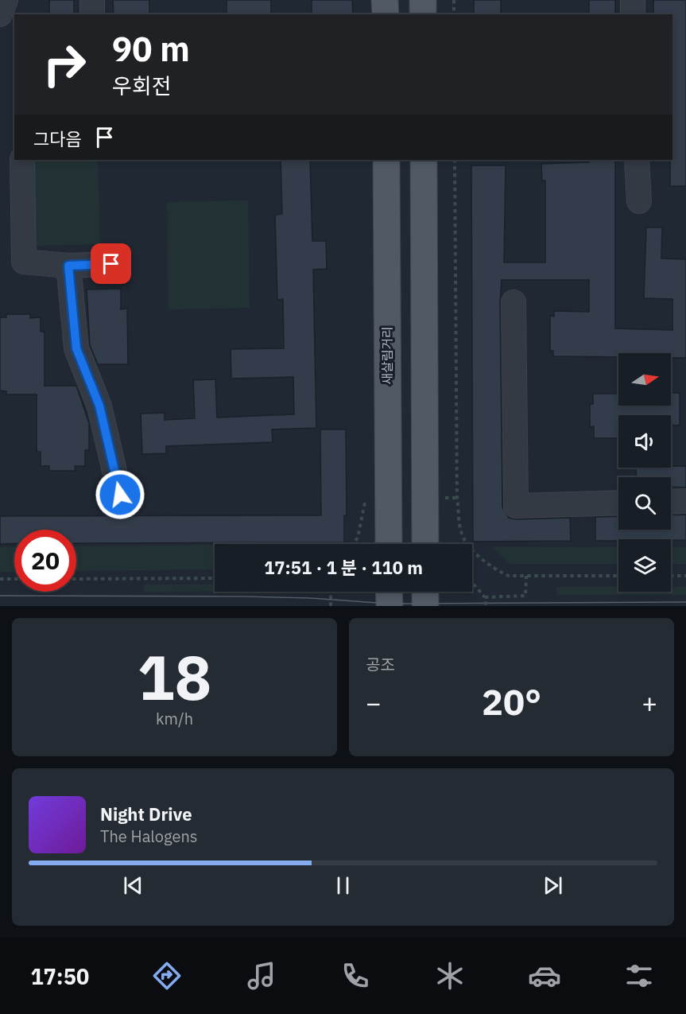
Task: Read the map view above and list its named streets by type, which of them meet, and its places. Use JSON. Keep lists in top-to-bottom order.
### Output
{
  "streets": {
    "main road": ["새살림거리"]
  },
  "north": "right",
  "page": {
    "turn": ["90 m", "우회전"],
    "then": "그다음",
    "limit": "20",
    "trip": "17:51 · 1 분 · 110 m",
    "tile": [
      ["18", "km/h"],
      "공조"
    ],
    "heat": ["−", "20°", "+"],
    "song": ["Night Drive", "The Halogens"],
    "tabs": "17:50"
  }
}
